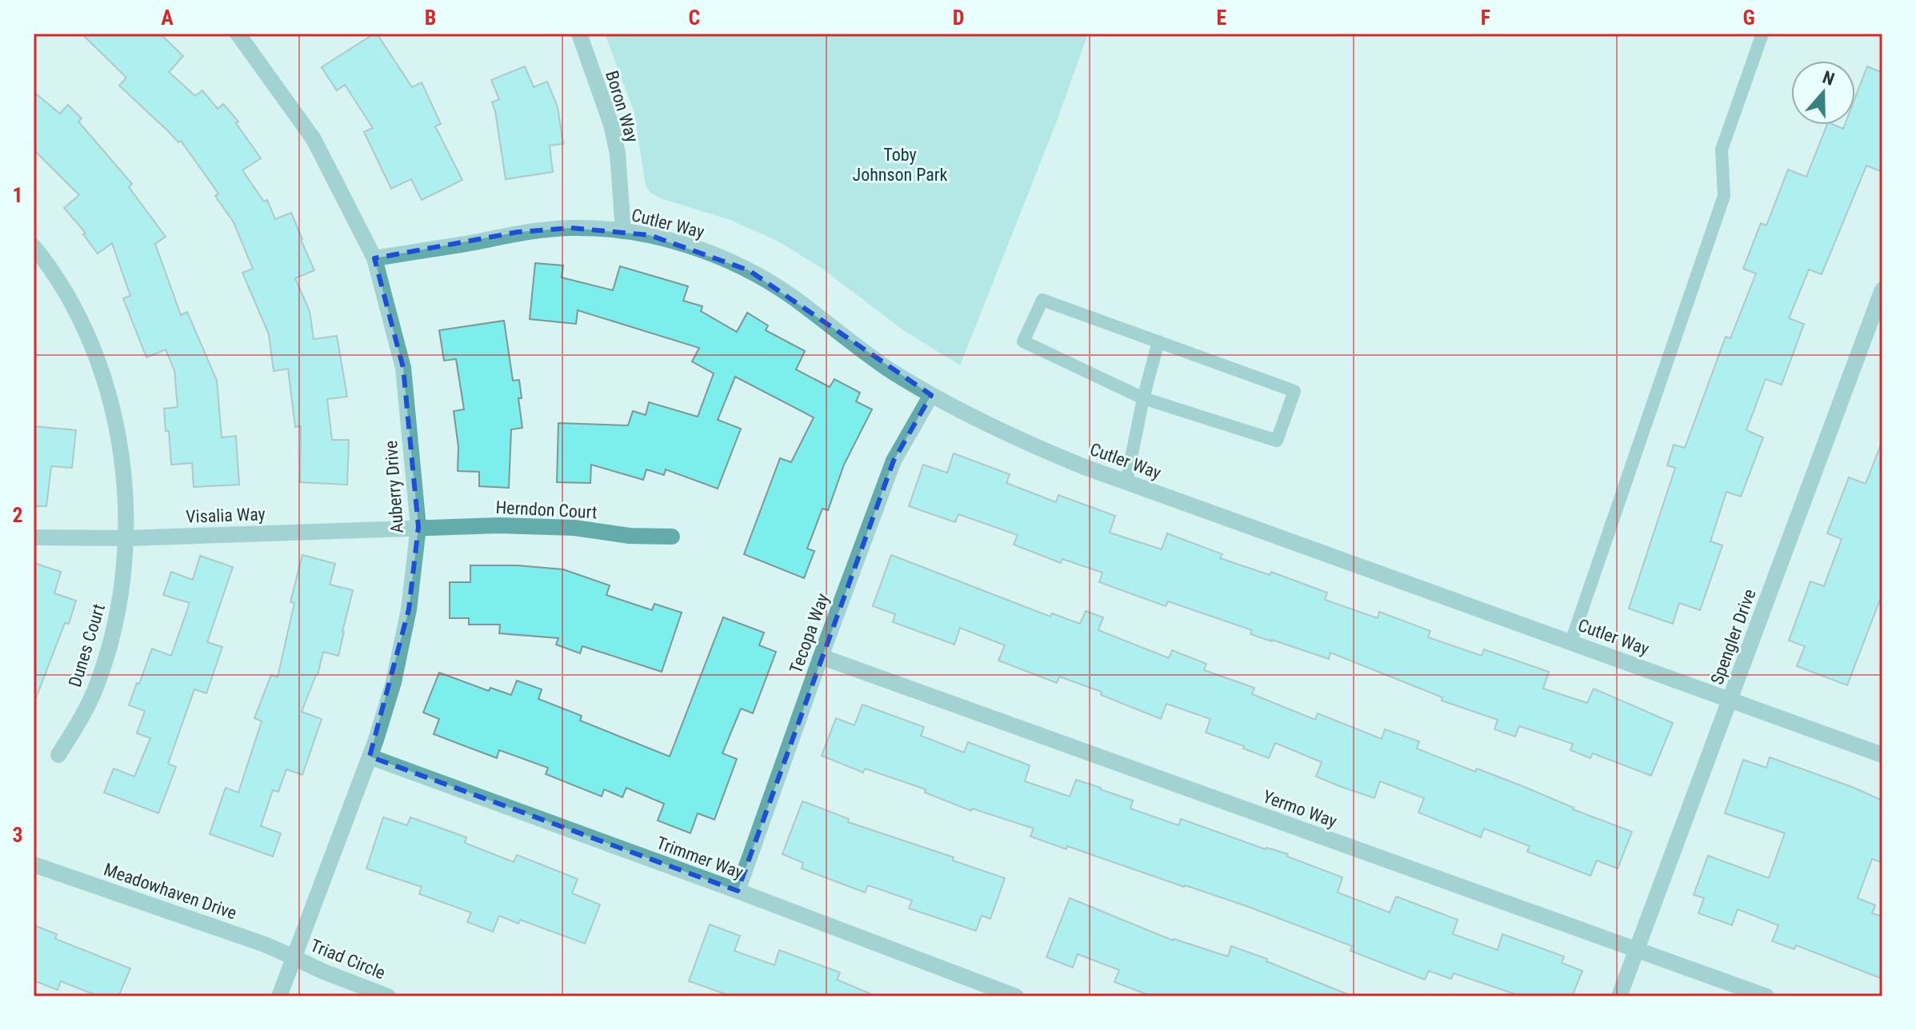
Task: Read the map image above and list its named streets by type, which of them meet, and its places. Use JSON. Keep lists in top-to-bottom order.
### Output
{
  "streets": {
    "street": [
      "Boron Way",
      "Cutler Way",
      "Auberry Drive",
      "Herndon Court",
      "Visalia Way",
      "Tecopa Way",
      "Spengler Drive",
      "Dunes Court",
      "Yermo Way",
      "Trimmer Way",
      "Meadowhaven Drive",
      "Triad Circle"
    ]
  },
  "crossings": [
    ["Boron Way", "Cutler Way"],
    ["Cutler Way", "Auberry Drive"],
    ["Cutler Way", "Tecopa Way"],
    ["Cutler Way", "Spengler Drive"],
    ["Auberry Drive", "Herndon Court"],
    ["Auberry Drive", "Visalia Way"],
    ["Auberry Drive", "Trimmer Way"],
    ["Auberry Drive", "Meadowhaven Drive"],
    ["Auberry Drive", "Triad Circle"],
    ["Herndon Court", "Visalia Way"],
    ["Visalia Way", "Dunes Court"],
    ["Tecopa Way", "Yermo Way"],
    ["Tecopa Way", "Trimmer Way"],
    ["Spengler Drive", "Yermo Way"],
    ["Meadowhaven Drive", "Triad Circle"]
  ],
  "parks": ["Toby Johnson Park"],
  "north": "top",
  "grid": {
    "columns": [
      "A",
      "B",
      "C",
      "D",
      "E",
      "F",
      "G"
    ],
    "rows": ["1", "2", "3"]
  }
}
